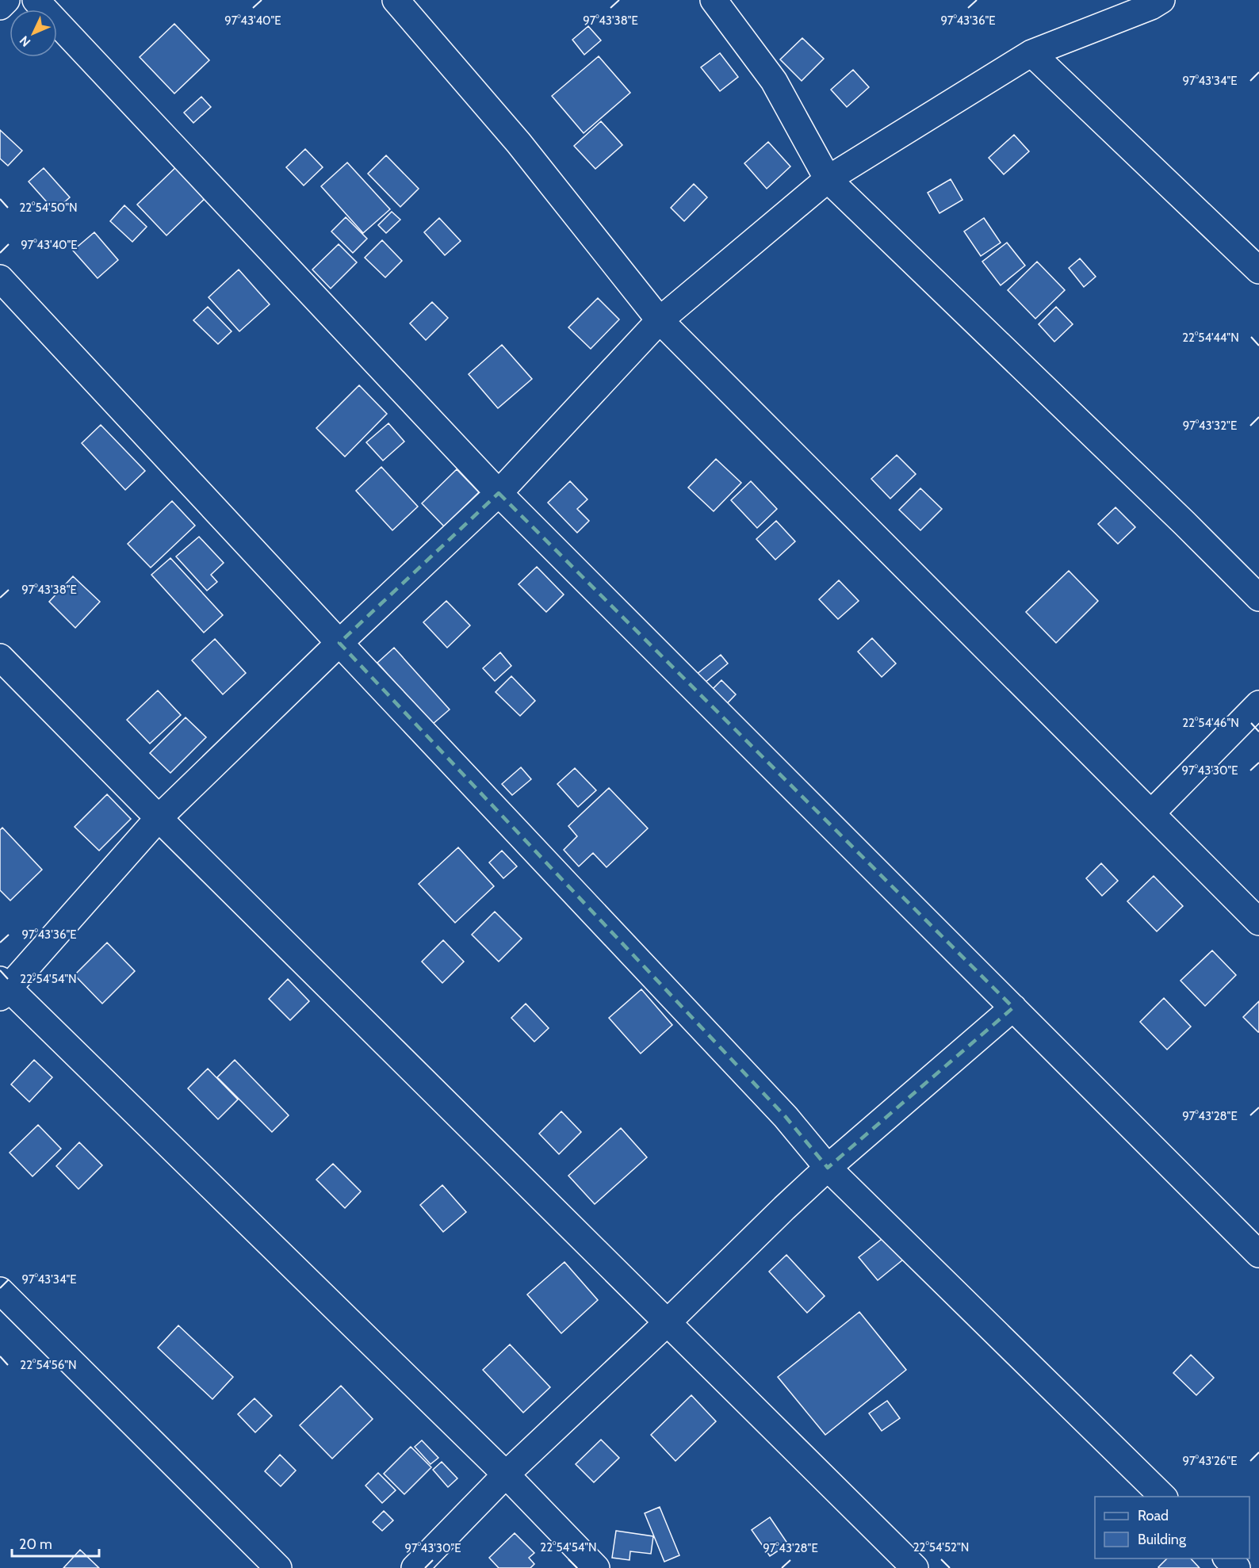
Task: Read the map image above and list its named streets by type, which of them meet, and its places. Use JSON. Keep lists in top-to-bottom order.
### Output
{
  "legend": ["Road", "Building"],
  "scale_bar": "20 m",
  "north": "bottom left",
  "coordinates": [
    "97°43'40\"E",
    "97°43'38\"E",
    "97°43'36\"E",
    "97°43'34\"E",
    "22°54'50\"N",
    "22°54'44\"N",
    "97°43'32\"E",
    "22°54'46\"N",
    "97°43'30\"E",
    "22°54'54\"N",
    "97°43'28\"E",
    "22°54'56\"N",
    "97°43'26\"E",
    "22°54'52\"N"
  ]
}
